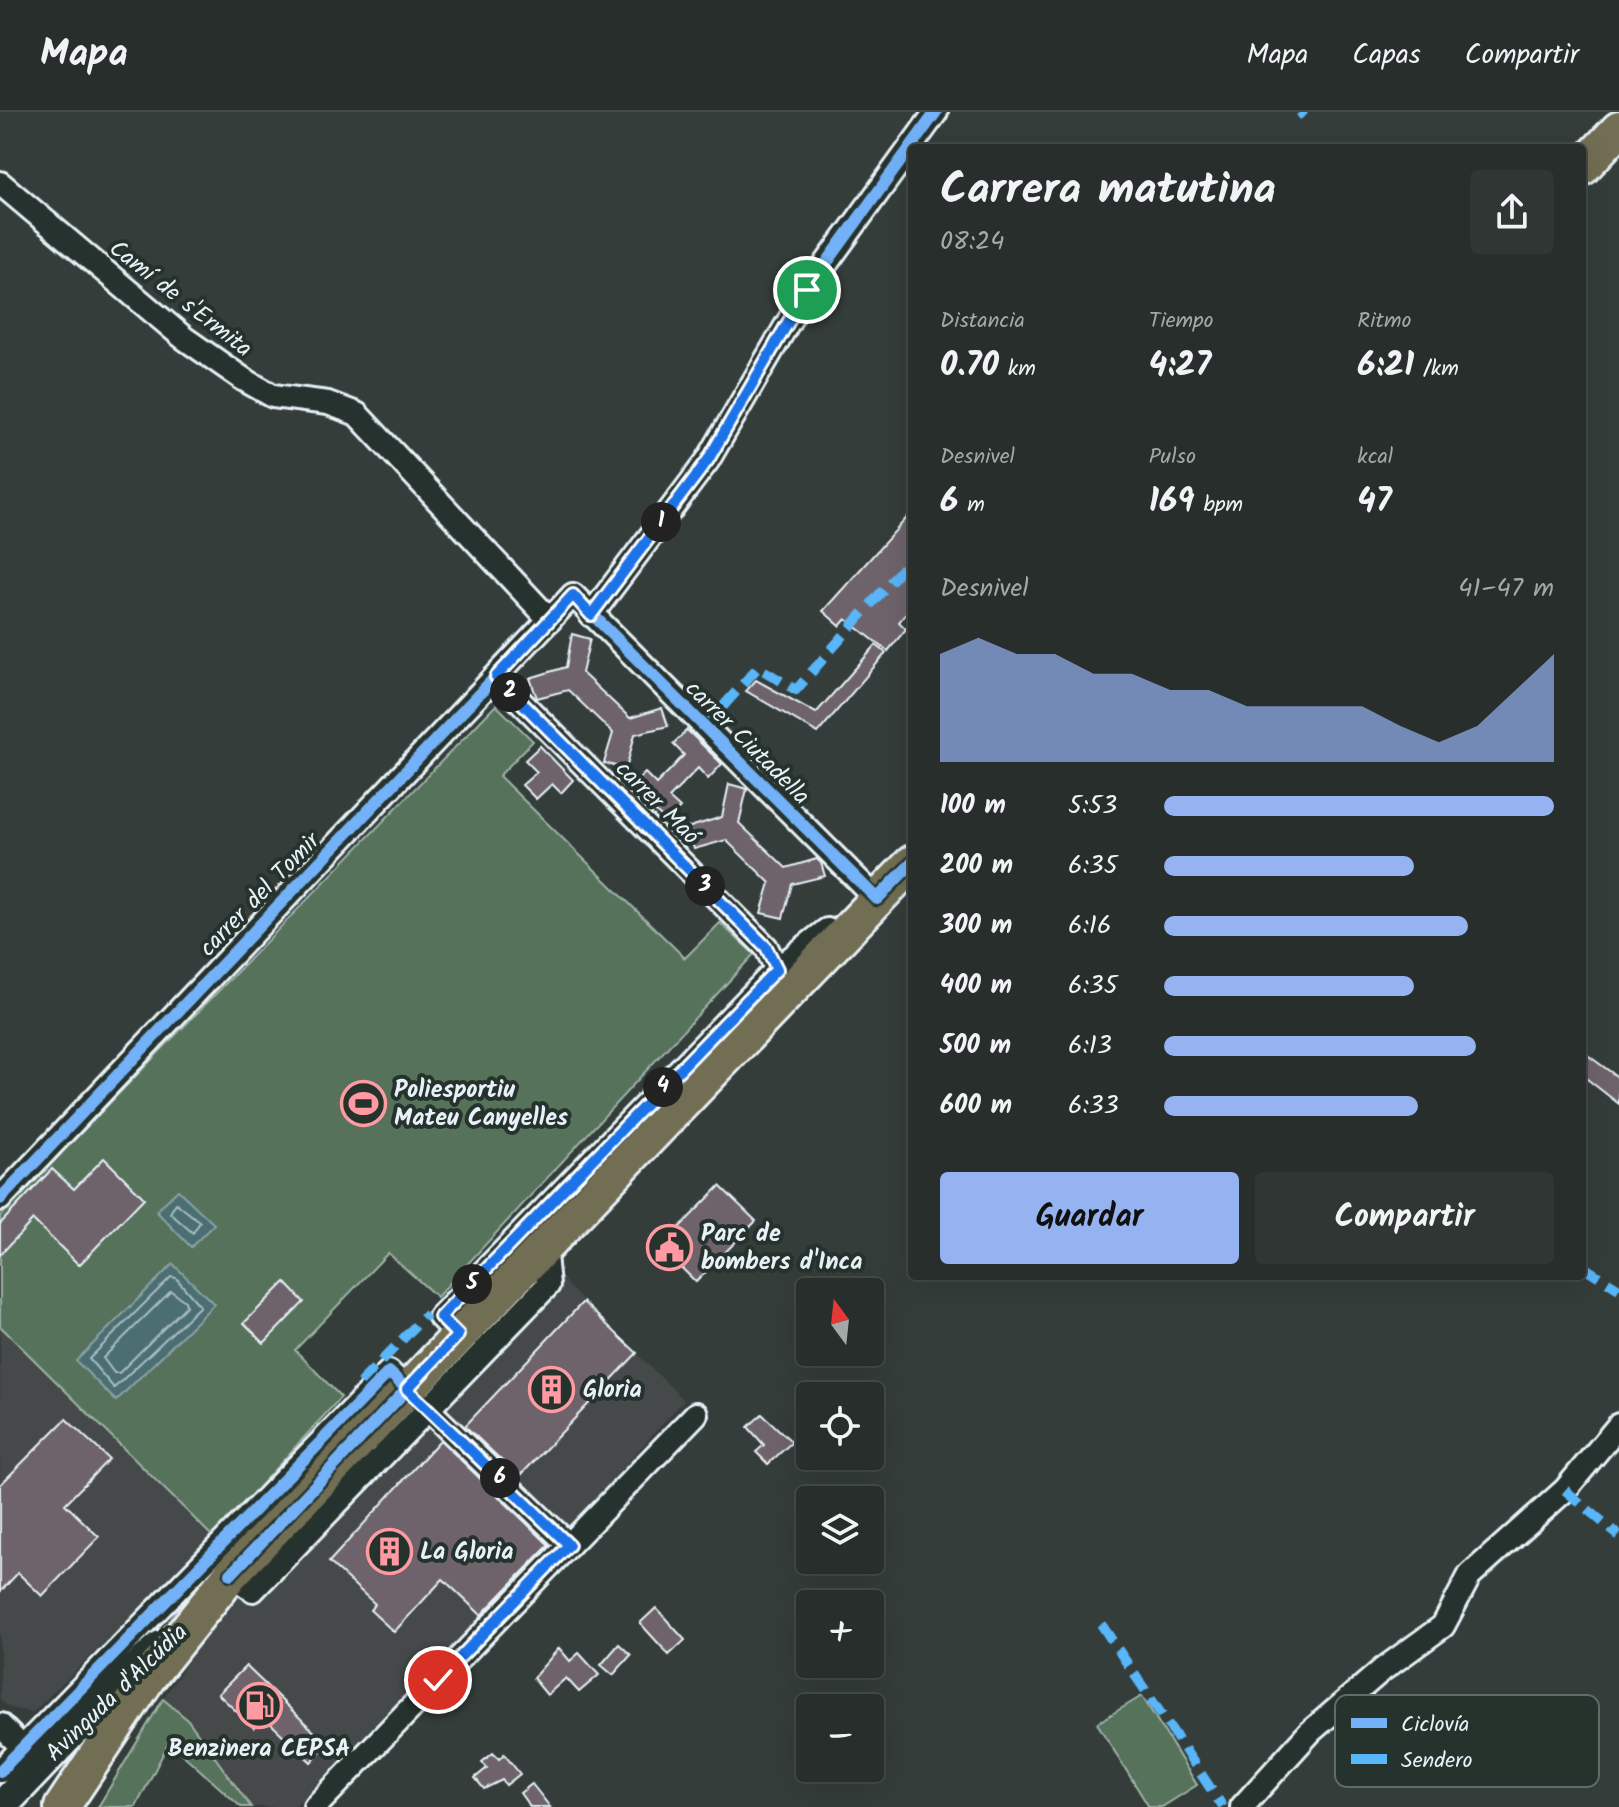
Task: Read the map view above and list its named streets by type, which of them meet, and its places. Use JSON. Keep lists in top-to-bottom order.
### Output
{
  "streets": {
    "street": [
      "Camí de s'Ermita",
      "carrer Ciutadella",
      "carrer Maó",
      "carrer del Tomir",
      "Avinguda d'Alcúdia"
    ]
  },
  "crossings": [
    ["Camí de s'Ermita", "carrer del Tomir"],
    ["carrer Ciutadella", "carrer del Tomir"],
    ["carrer Maó", "carrer del Tomir"]
  ],
  "places": {
    "sports": ["Poliesportiu Mateu Canyelles"],
    "public building": ["Parc de bombers d'Inca"],
    "building": ["Gloria", "La Gloria"],
    "fuel station": ["Benzinera CEPSA"]
  },
  "legend": ["Ciclovía", "Sendero"],
  "north": "top",
  "page": {
    "header": "Mapa",
    "nav": ["Mapa", "Capas", "Compartir"],
    "heading": ["Carrera matutina", "08:24"],
    "stats": [
      ["Distancia", "0.70 km"],
      ["Tiempo", "4:27"],
      ["Ritmo", "6:21 /km"],
      ["Desnivel", "6 m"],
      ["Pulso", "169 bpm"],
      ["kcal", "47"]
    ],
    "pins": [
      "1",
      "2",
      "3",
      "4",
      "5",
      "6"
    ],
    "chart": ["Desnivel", "41–47 m"],
    "list": [
      {
        "name": "100 m",
        "note": "5:53"
      },
      {
        "name": "200 m",
        "note": "6:35"
      },
      {
        "name": "300 m",
        "note": "6:16"
      },
      {
        "name": "400 m",
        "note": "6:35"
      },
      {
        "name": "500 m",
        "note": "6:13"
      },
      {
        "name": "600 m",
        "note": "6:33"
      }
    ],
    "buttons": ["Guardar", "Compartir"],
    "map_buttons": ["+", "−"]
  }
}
